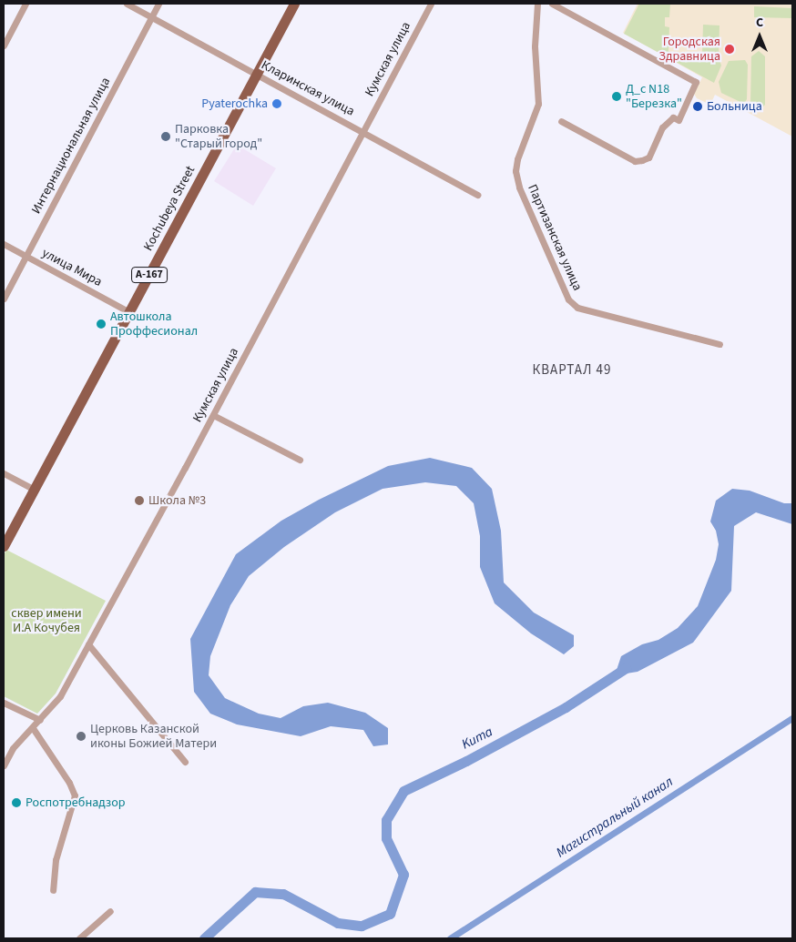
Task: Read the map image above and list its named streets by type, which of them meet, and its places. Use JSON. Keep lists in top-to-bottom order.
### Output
{
  "streets": {
    "main road": ["Kochubeya Street", "А-167"],
    "street": [
      "Кумская улица",
      "Кларинская улица",
      "Интернациональная улица",
      "Партизанская улица",
      "улица Мира"
    ]
  },
  "crossings": [
    ["Кумская улица", "Кларинская улица"],
    ["Кларинская улица", "Интернациональная улица"],
    ["Кларинская улица", "Kochubeya Street"],
    ["Интернациональная улица", "улица Мира"],
    ["Kochubeya Street", "улица Мира"]
  ],
  "districts": ["КВАРТАЛ 49"],
  "water": ["Kuma", "Магистральный канал"],
  "parks": ["сквер имени И.А Кочубея"],
  "places": [
    "Городская Здравница",
    "Д_с N18 \"Березка\"",
    "Pyaterochka",
    "Больница",
    "Парковка \"Старый город\"",
    "Автошкола Проффесионал",
    "Школа №3",
    "Церковь Казанской иконы Божией Матери",
    "Роспотребнадзор"
  ],
  "north": "top"
}
